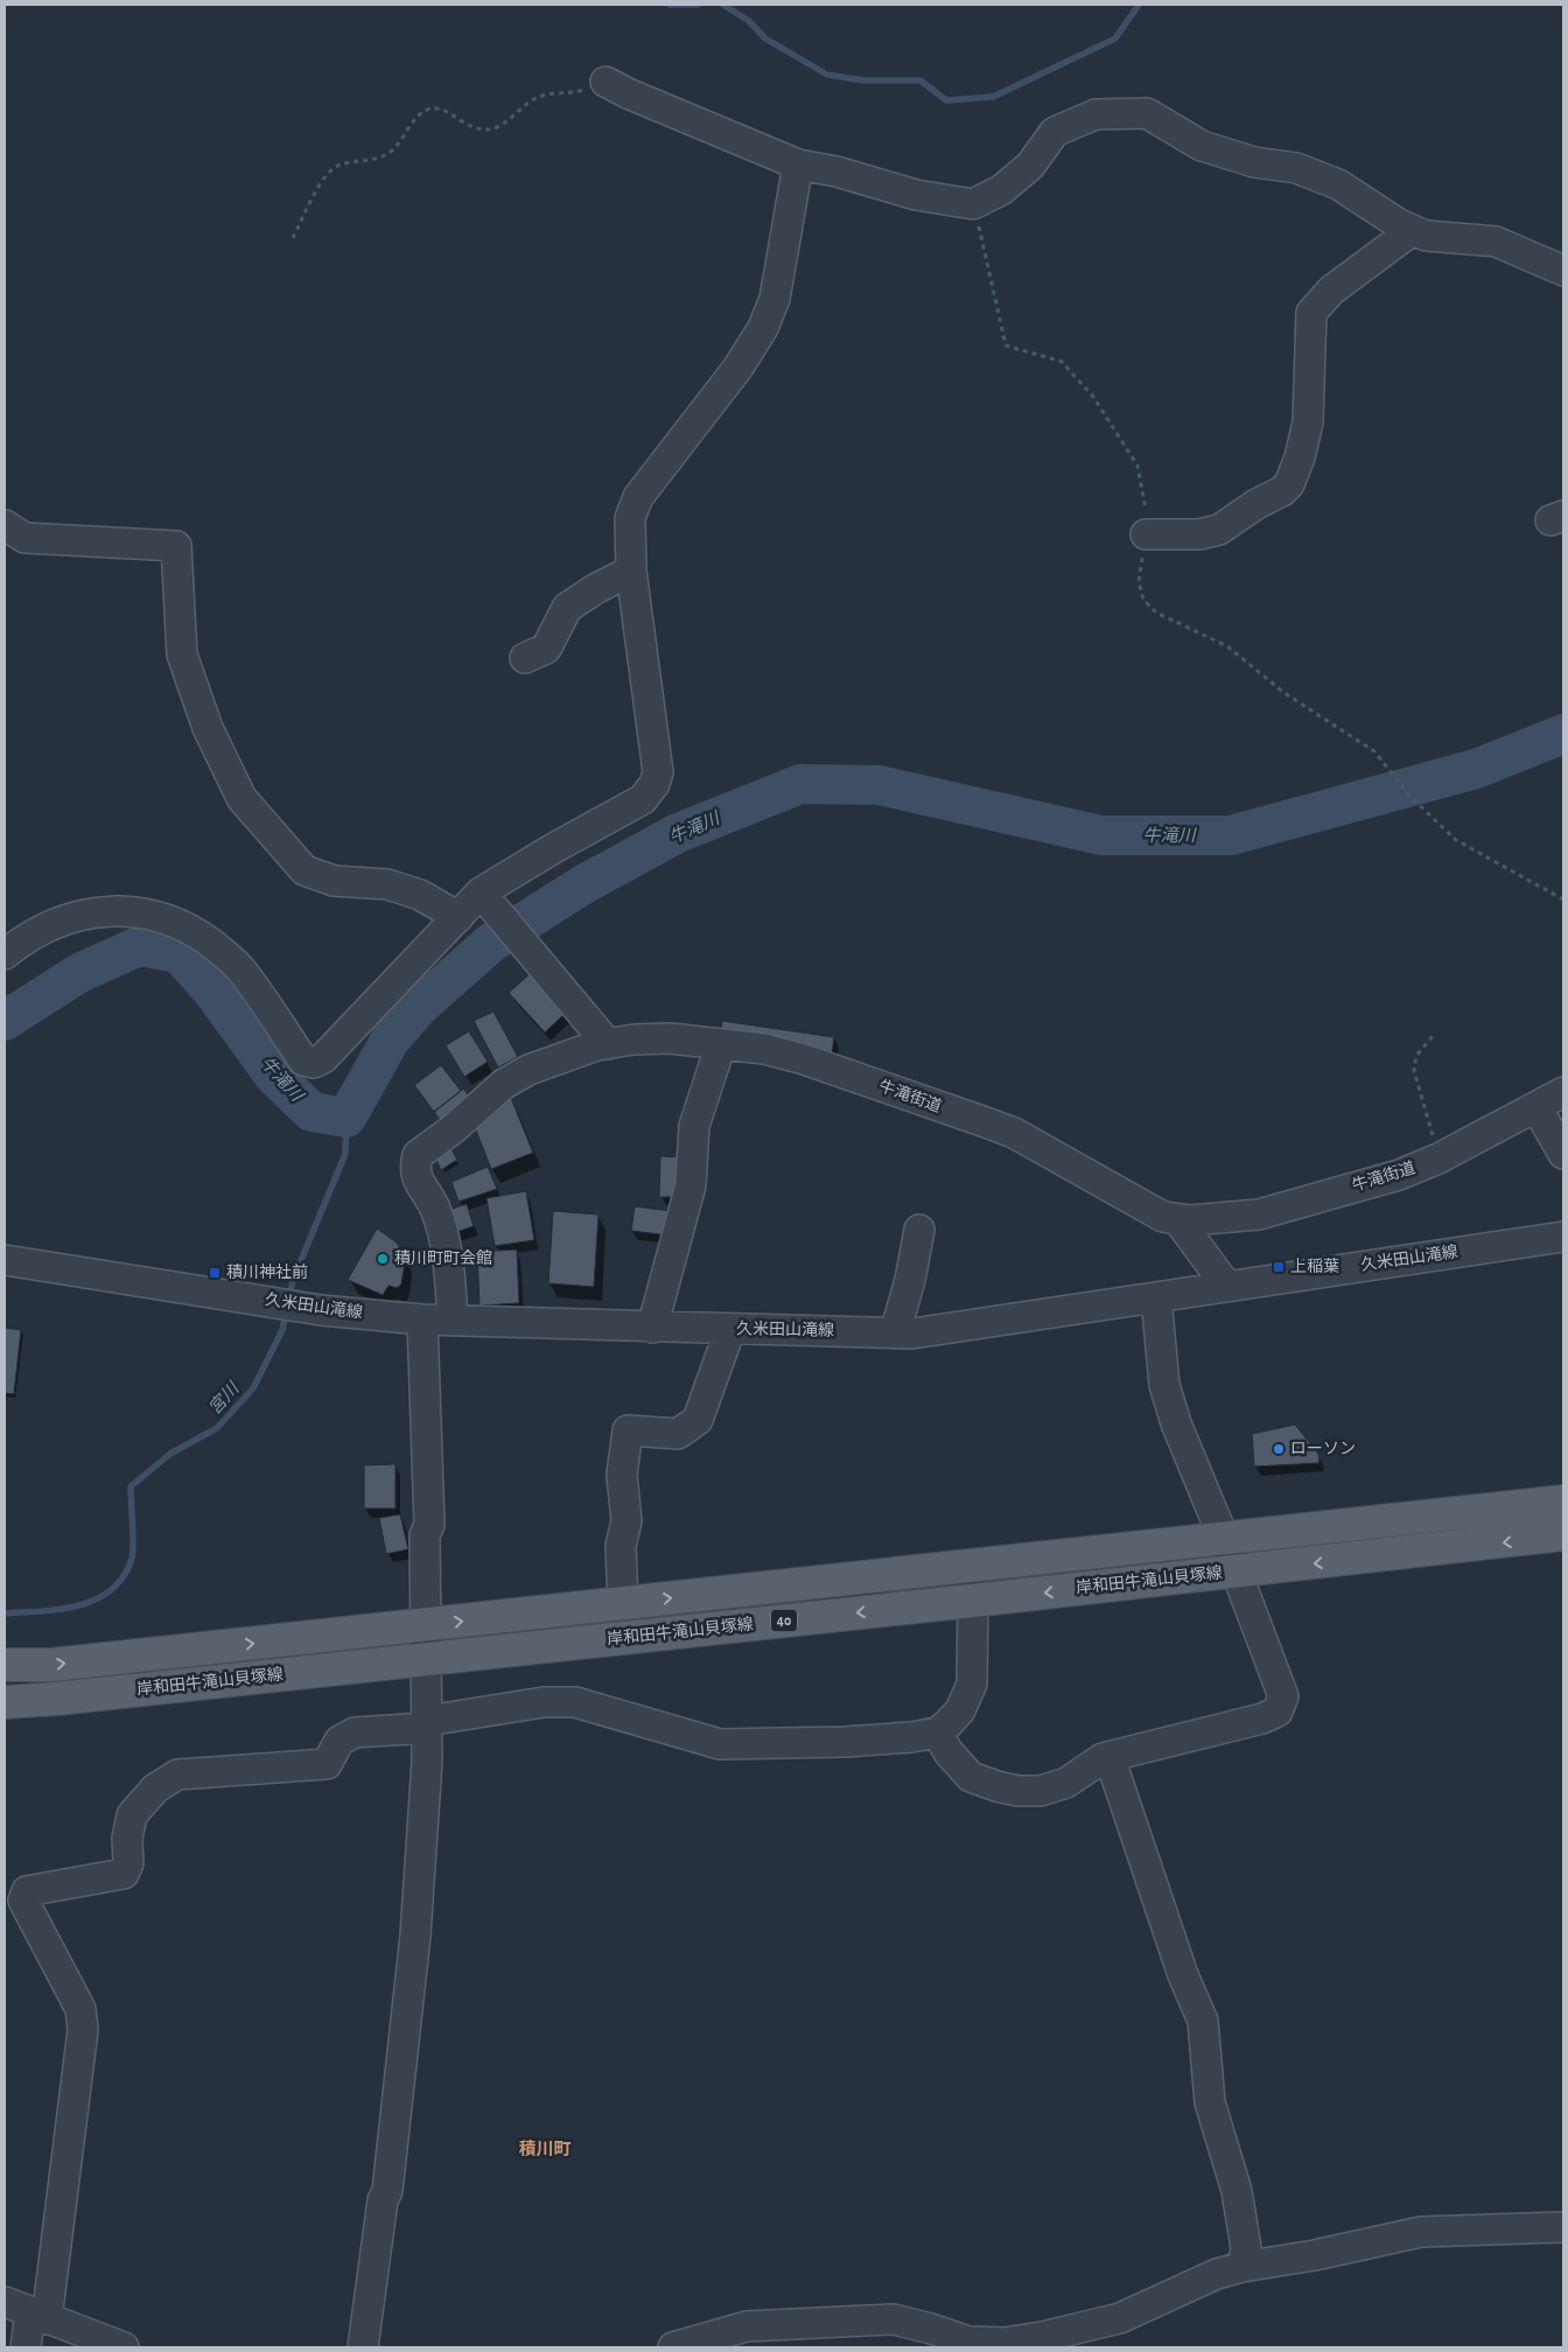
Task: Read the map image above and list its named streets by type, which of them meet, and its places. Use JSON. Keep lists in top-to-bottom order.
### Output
{
  "streets": {
    "main road": ["岸和田牛滝山貝塚線", "40"],
    "street": ["牛滝街道", "久米田山滝線"]
  },
  "crossings": [
    ["牛滝街道", "久米田山滝線"]
  ],
  "districts": ["積川町"],
  "water": ["牛滝川", "宮川"],
  "places": {
    "other": ["積川町町会館", "ローソン"],
    "transit": ["上稲葉", "積川神社前"]
  }
}
